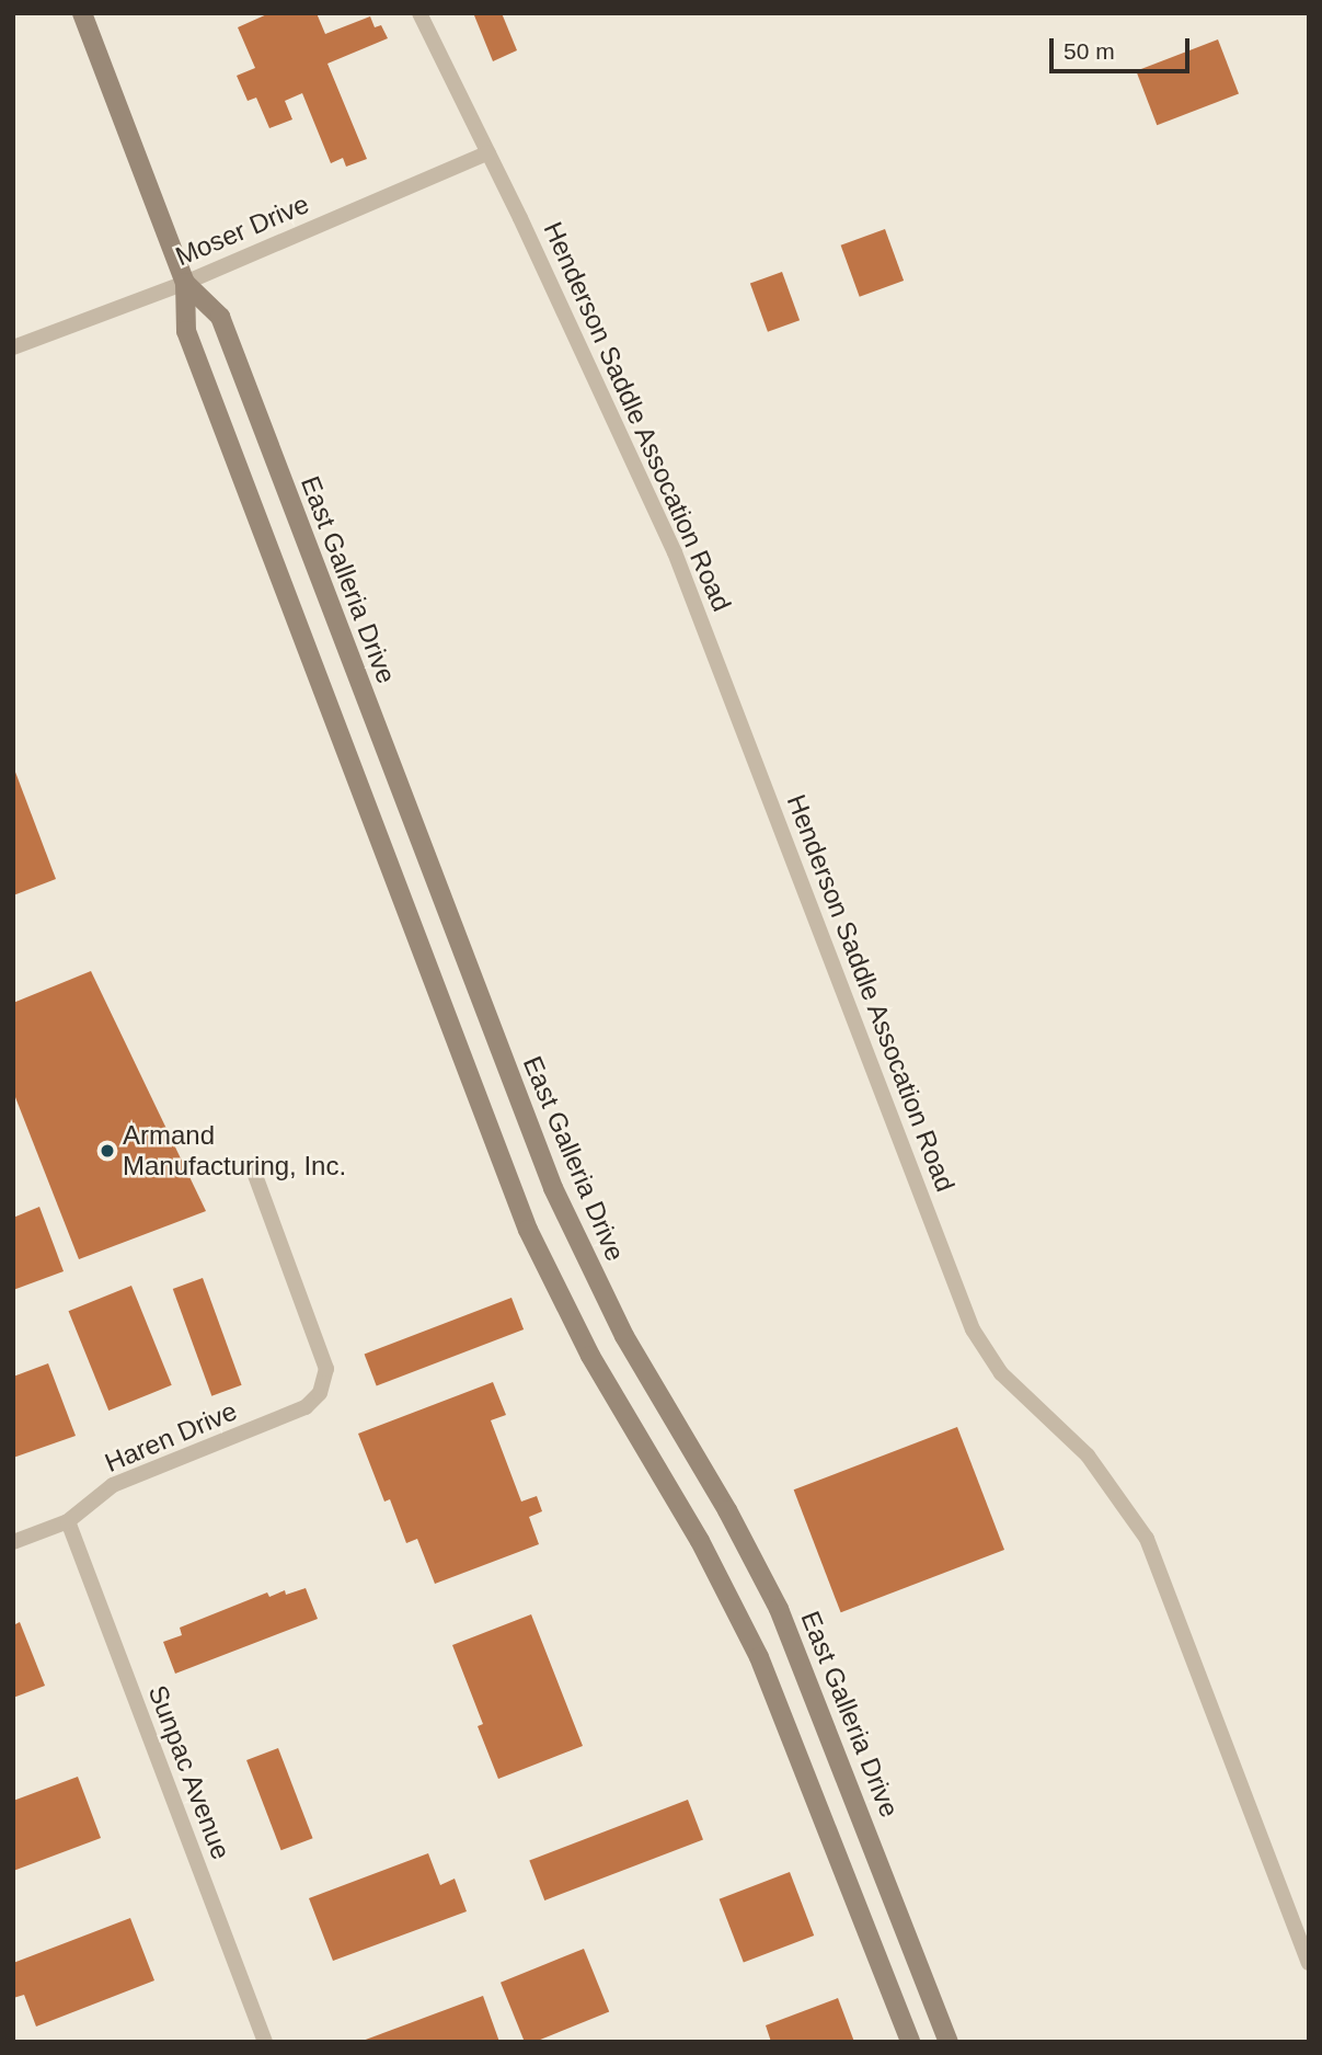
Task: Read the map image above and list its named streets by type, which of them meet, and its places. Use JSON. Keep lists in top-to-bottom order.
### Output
{
  "streets": {
    "main road": ["East Galleria Drive"],
    "street": [
      "Moser Drive",
      "Henderson Saddle Assocation Road",
      "Haren Drive",
      "Sunpac Avenue"
    ]
  },
  "crossings": [
    ["Moser Drive", "Henderson Saddle Assocation Road"],
    ["Moser Drive", "East Galleria Drive"],
    ["Haren Drive", "Sunpac Avenue"]
  ],
  "places": ["Armand Manufacturing, Inc."],
  "scale_bar": "50 m"
}
